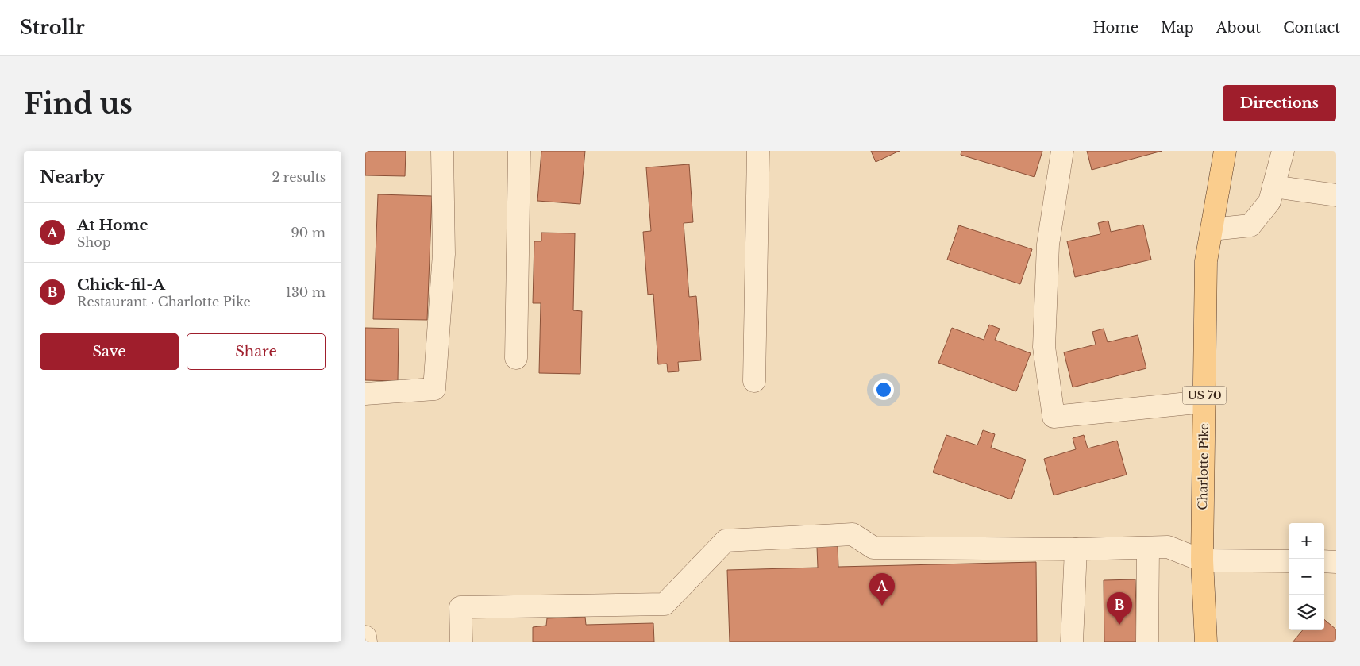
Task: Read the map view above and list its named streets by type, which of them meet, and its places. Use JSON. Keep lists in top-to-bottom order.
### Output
{
  "streets": {
    "main road": ["US 70", "Charlotte Pike"]
  },
  "page": {
    "header": "Strollr",
    "nav": [
      "Home",
      "Map",
      "About",
      "Contact"
    ],
    "buttons": [
      "Directions",
      ["Save", "Share"]
    ],
    "title": "Find us",
    "heading": ["Nearby", "2 results"],
    "list": [
      {
        "mark": "A",
        "name": "At Home",
        "note": "Shop",
        "value": "90 m"
      },
      {
        "mark": "B",
        "name": "Chick-fil-A",
        "note": "Restaurant · Charlotte Pike",
        "value": "130 m"
      }
    ],
    "map_buttons": ["+", "−"],
    "pins": ["A", "B"]
  }
}
